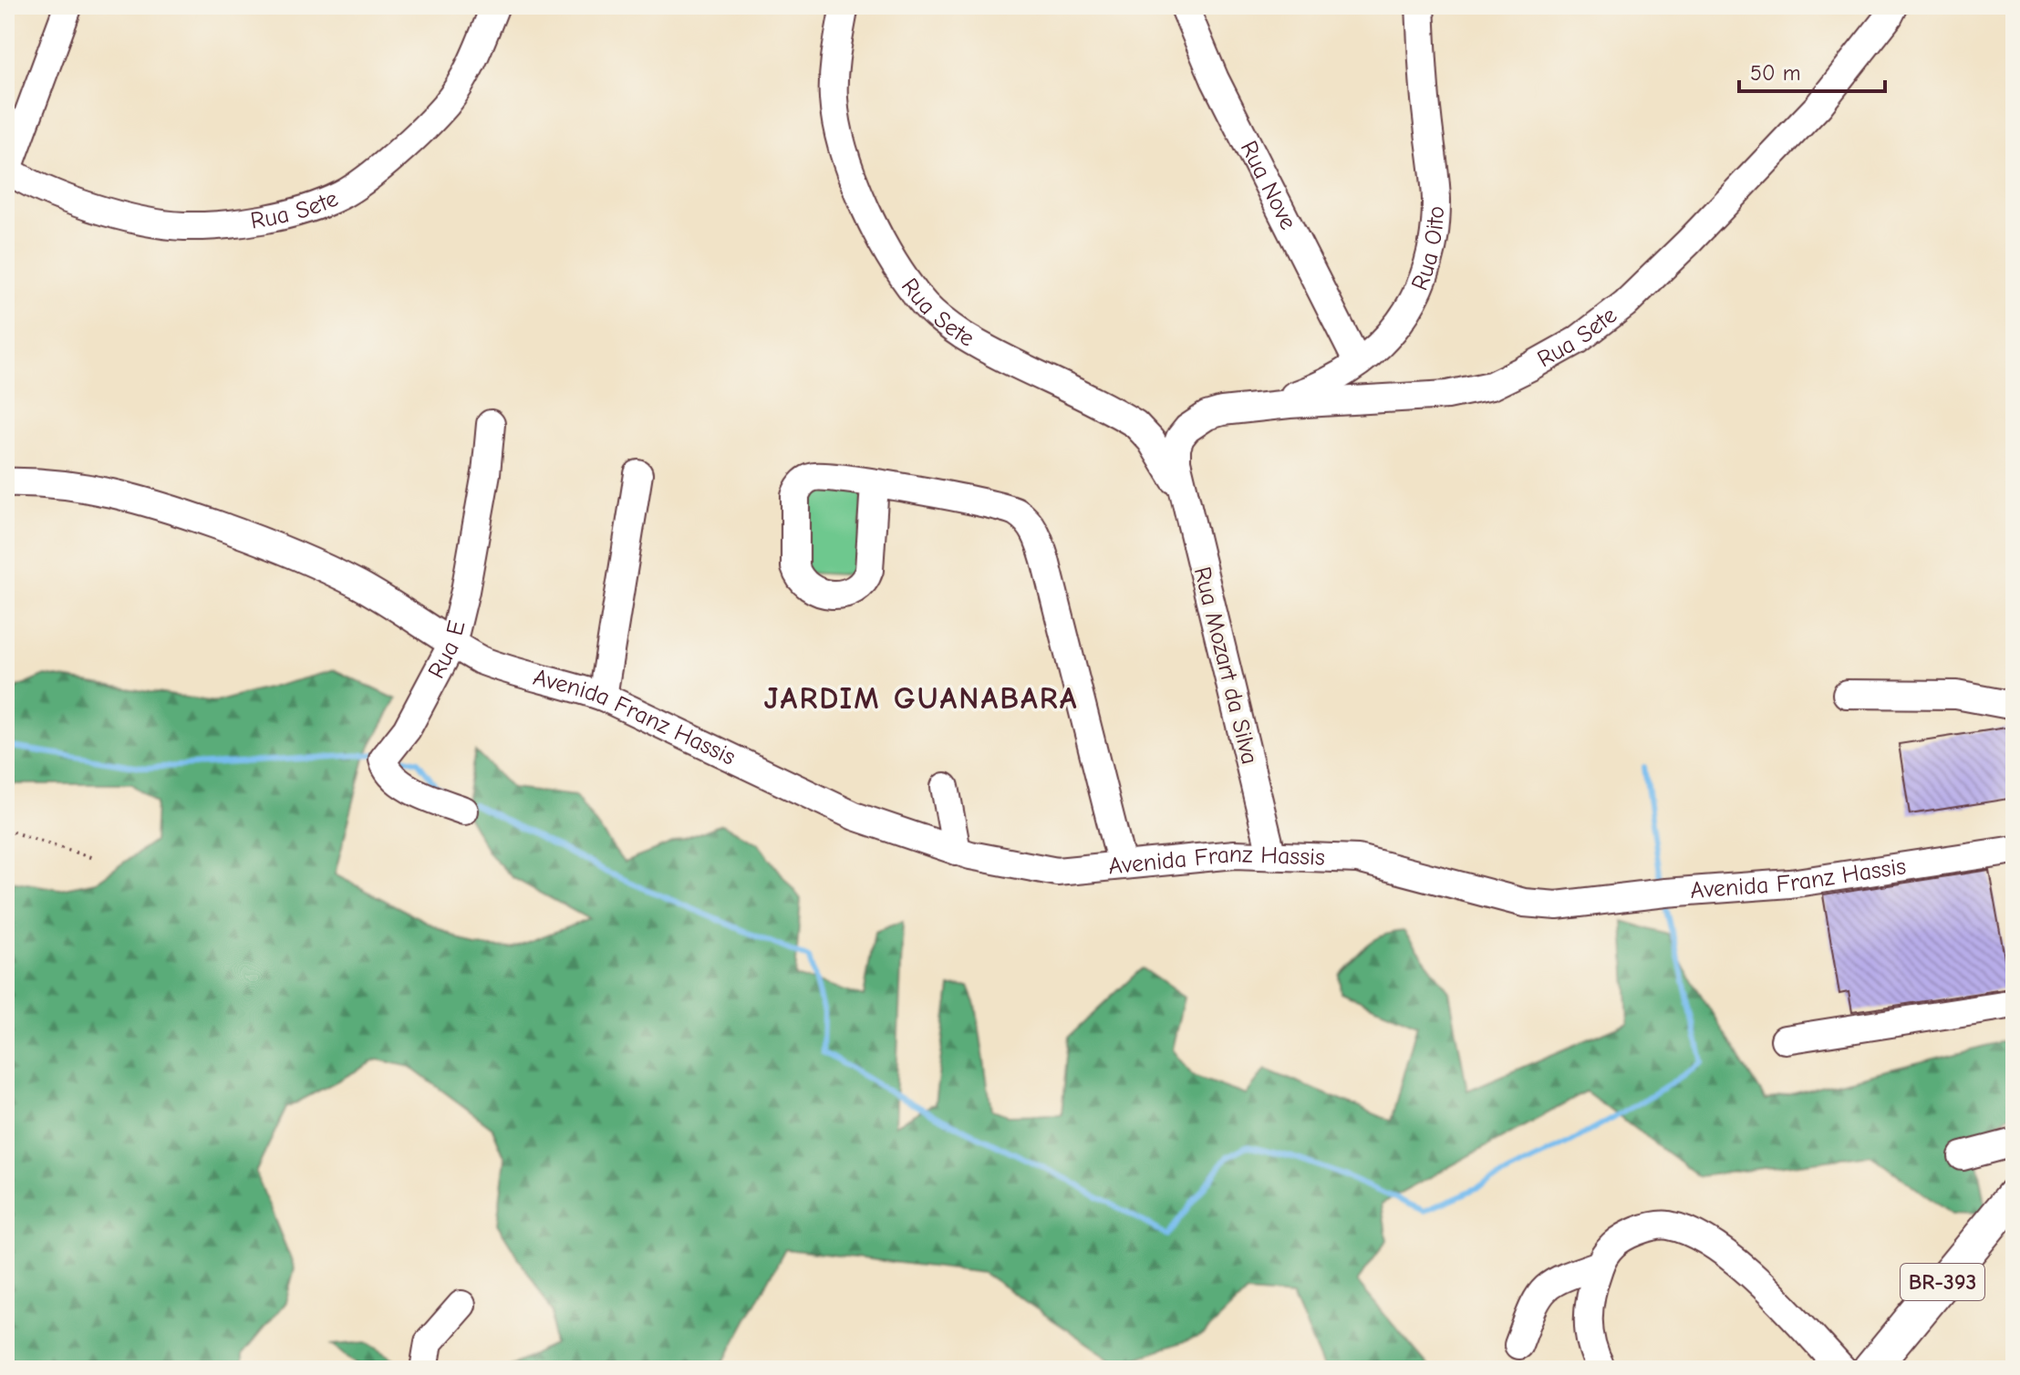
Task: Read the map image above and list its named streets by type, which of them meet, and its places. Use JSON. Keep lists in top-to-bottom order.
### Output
{
  "streets": {
    "main road": ["BR-393"],
    "street": [
      "Rua Nove",
      "Rua Sete",
      "Rua Oito",
      "Rua E",
      "Rua Mozart da Silva",
      "Avenida Franz Hassis"
    ]
  },
  "crossings": [
    ["Rua Nove", "Rua Oito"],
    ["Rua Sete", "Rua Oito"],
    ["Rua Sete", "Rua Mozart da Silva"],
    ["Rua E", "Avenida Franz Hassis"],
    ["Rua Mozart da Silva", "Avenida Franz Hassis"]
  ],
  "districts": ["JARDIM GUANABARA"],
  "scale_bar": "50 m"
}
